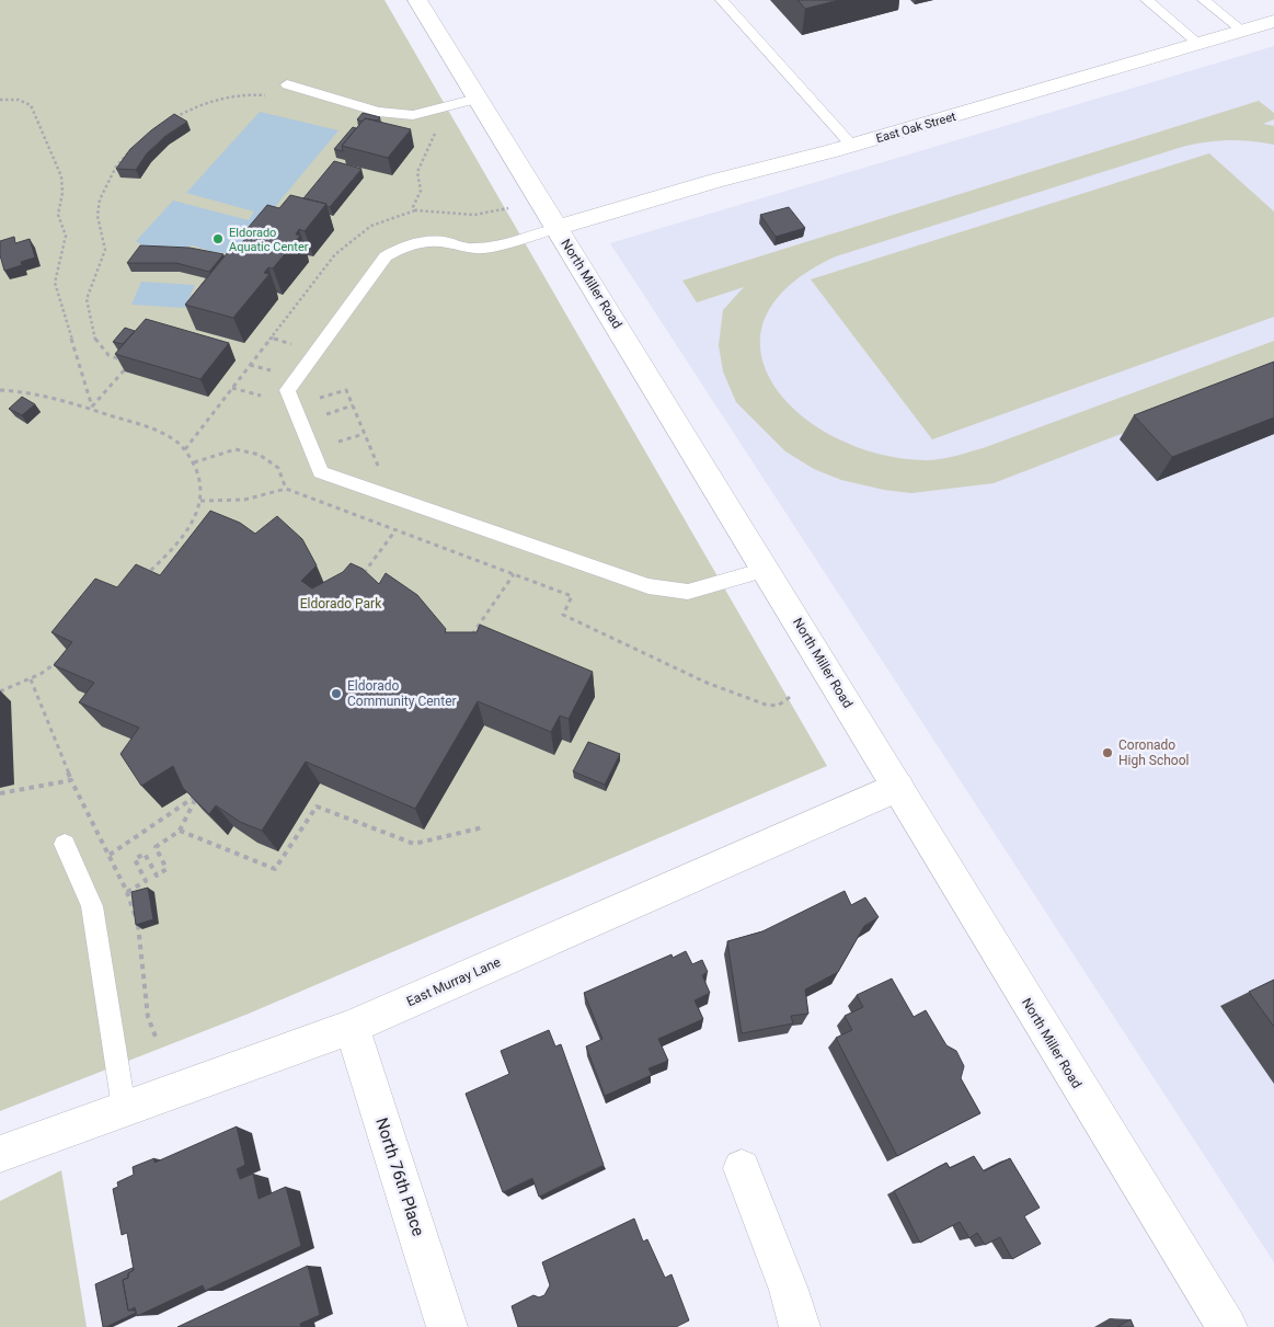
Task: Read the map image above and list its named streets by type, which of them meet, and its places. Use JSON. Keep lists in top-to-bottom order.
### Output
{
  "streets": {
    "street": [
      "East Oak Street",
      "North Miller Road",
      "East Murray Lane",
      "North 76th Place"
    ]
  },
  "crossings": [
    ["East Oak Street", "North Miller Road"],
    ["North Miller Road", "East Murray Lane"],
    ["East Murray Lane", "North 76th Place"]
  ],
  "parks": ["Eldorado Park"],
  "places": ["Eldorado Aquatic Center", "Eldorado Community Center", "Coronado High School"]
}
